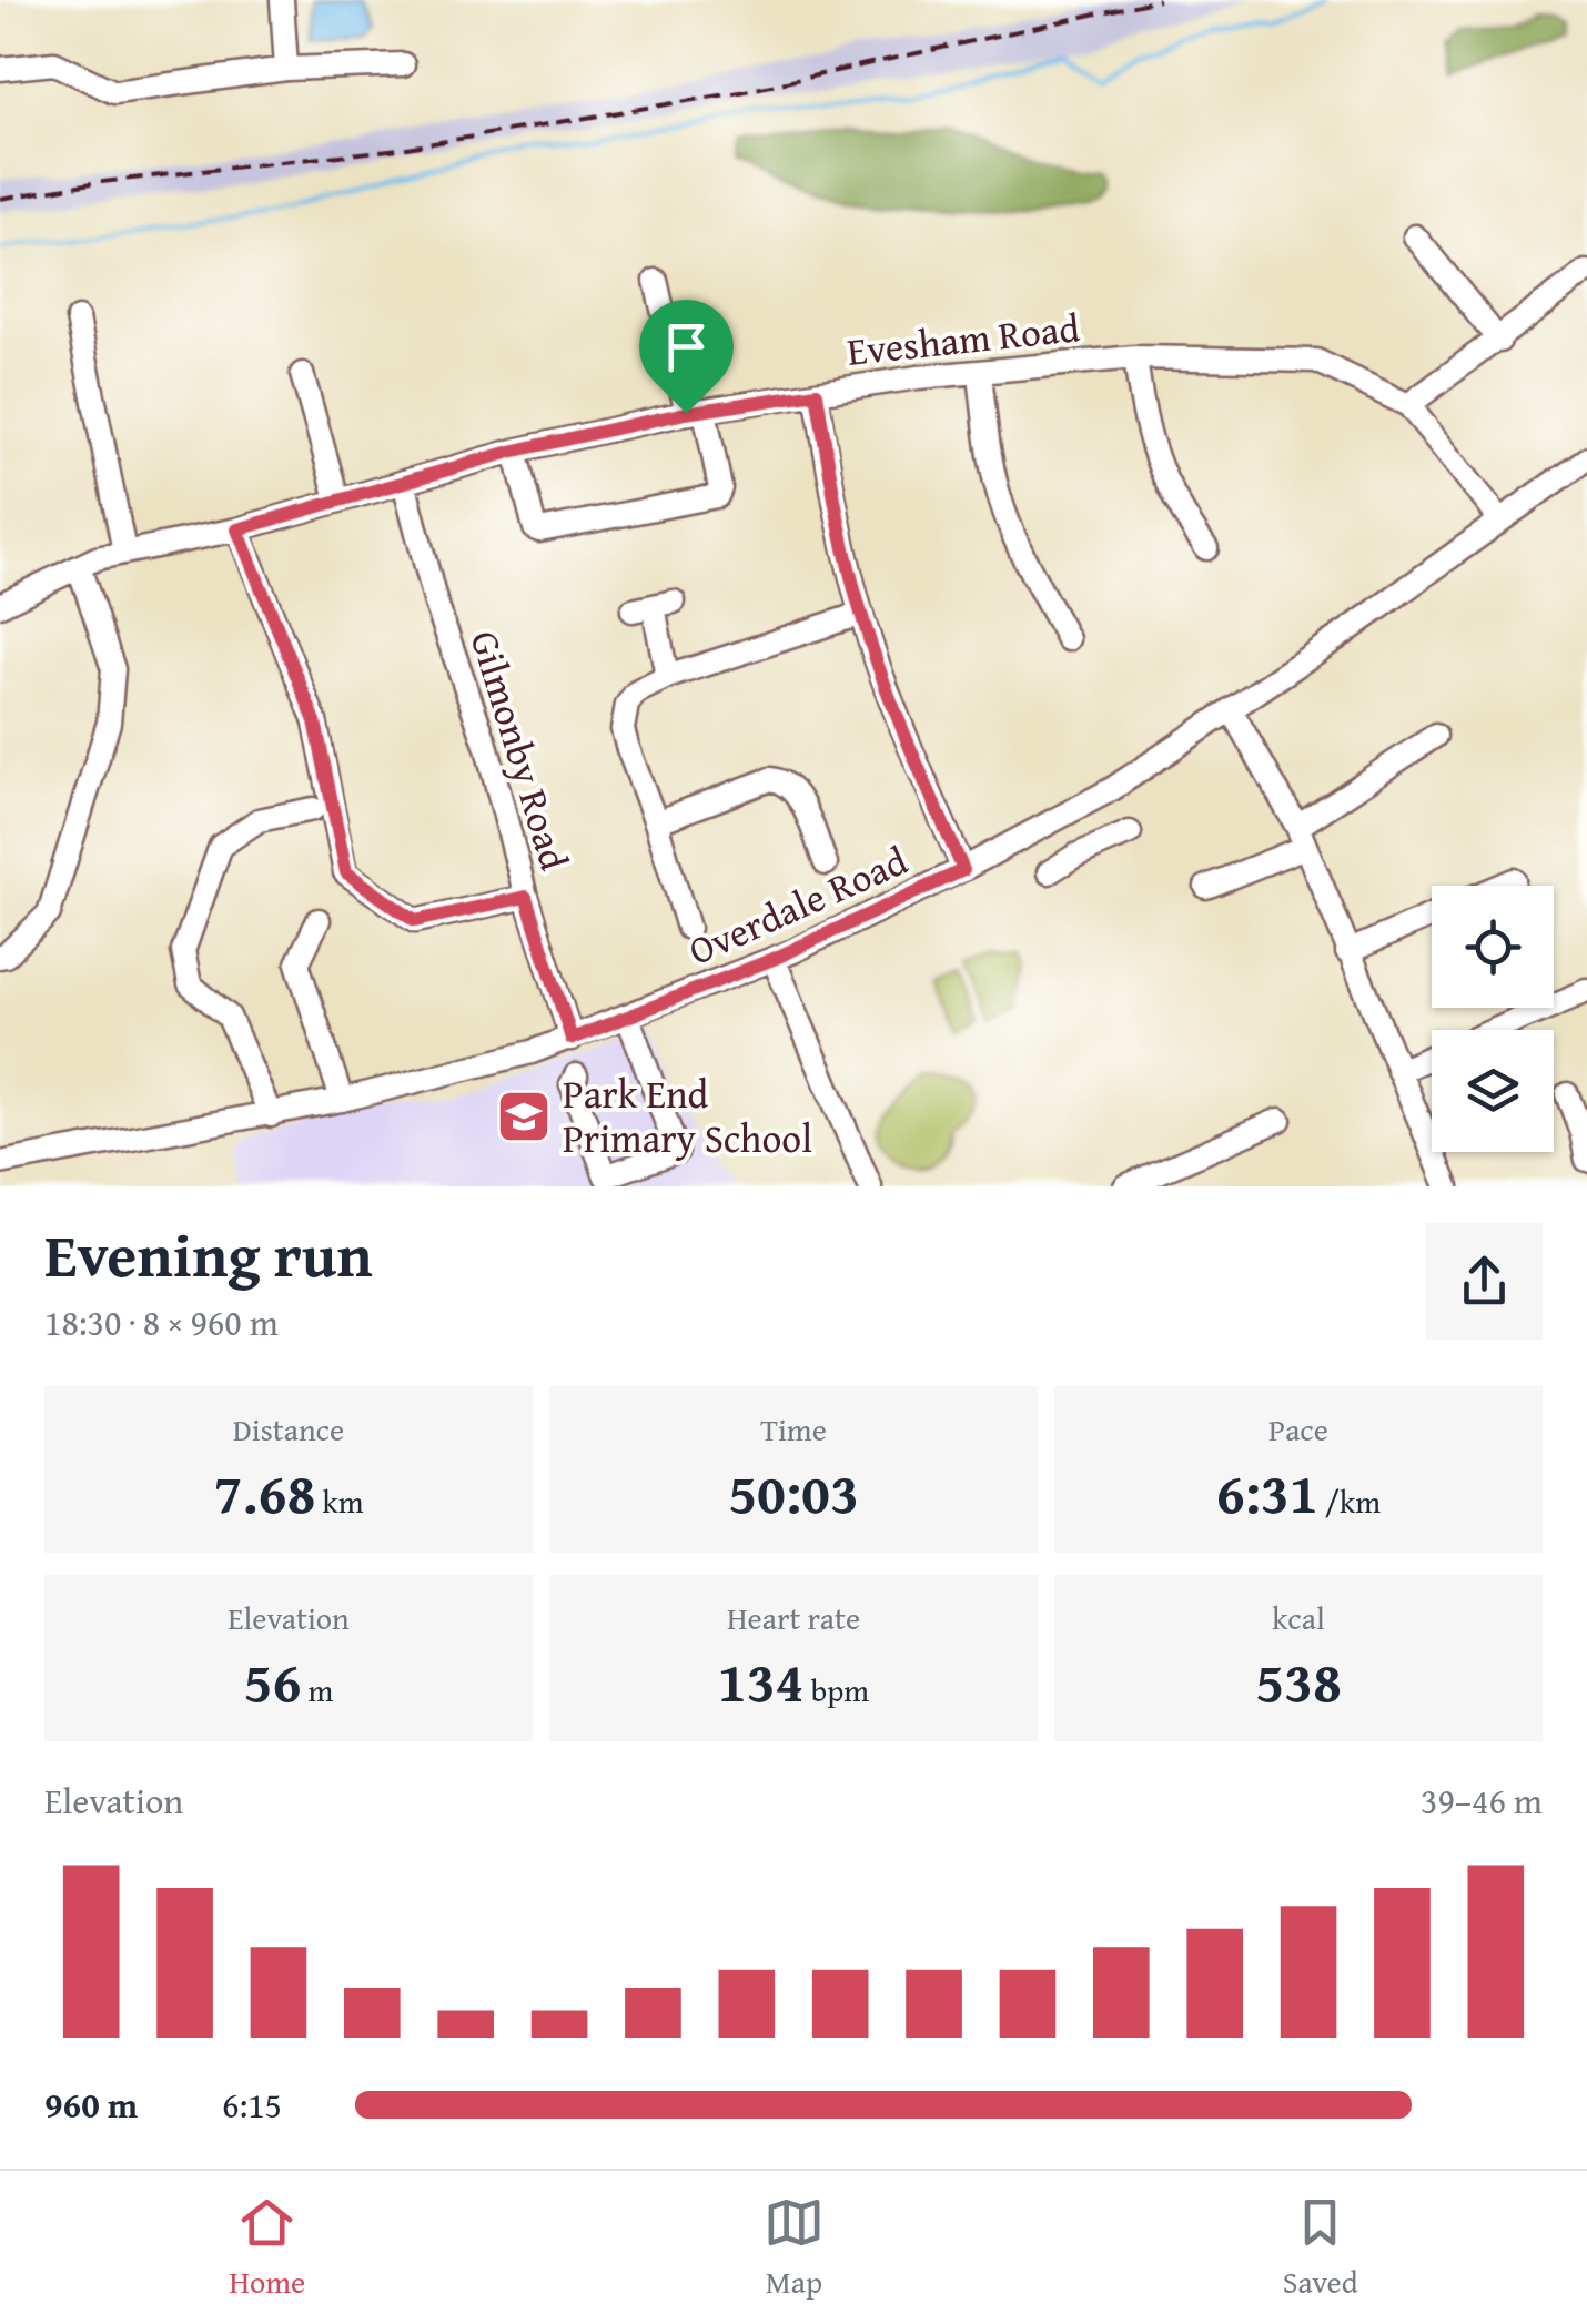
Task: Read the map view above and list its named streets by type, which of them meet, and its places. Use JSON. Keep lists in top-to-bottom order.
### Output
{
  "streets": {
    "street": ["Evesham Road", "Gilmonby Road", "Overdale Road"]
  },
  "crossings": [
    ["Evesham Road", "Gilmonby Road"],
    ["Evesham Road", "Overdale Road"],
    ["Gilmonby Road", "Overdale Road"]
  ],
  "places": {
    "school or university": ["Park End Primary School"]
  },
  "page": {
    "heading": ["Evening run", "18:30 · 8 × 960 m"],
    "stats": [
      ["Distance", "7.68 km"],
      ["Time", "50:03"],
      ["Pace", "6:31 /km"],
      ["Elevation", "56 m"],
      ["Heart rate", "134 bpm"],
      ["kcal", "538"]
    ],
    "chart": ["Elevation", "39–46 m"],
    "list": [
      {
        "name": "960 m",
        "note": "6:15"
      }
    ],
    "tabs": ["Home", "Map", "Saved"]
  }
}
